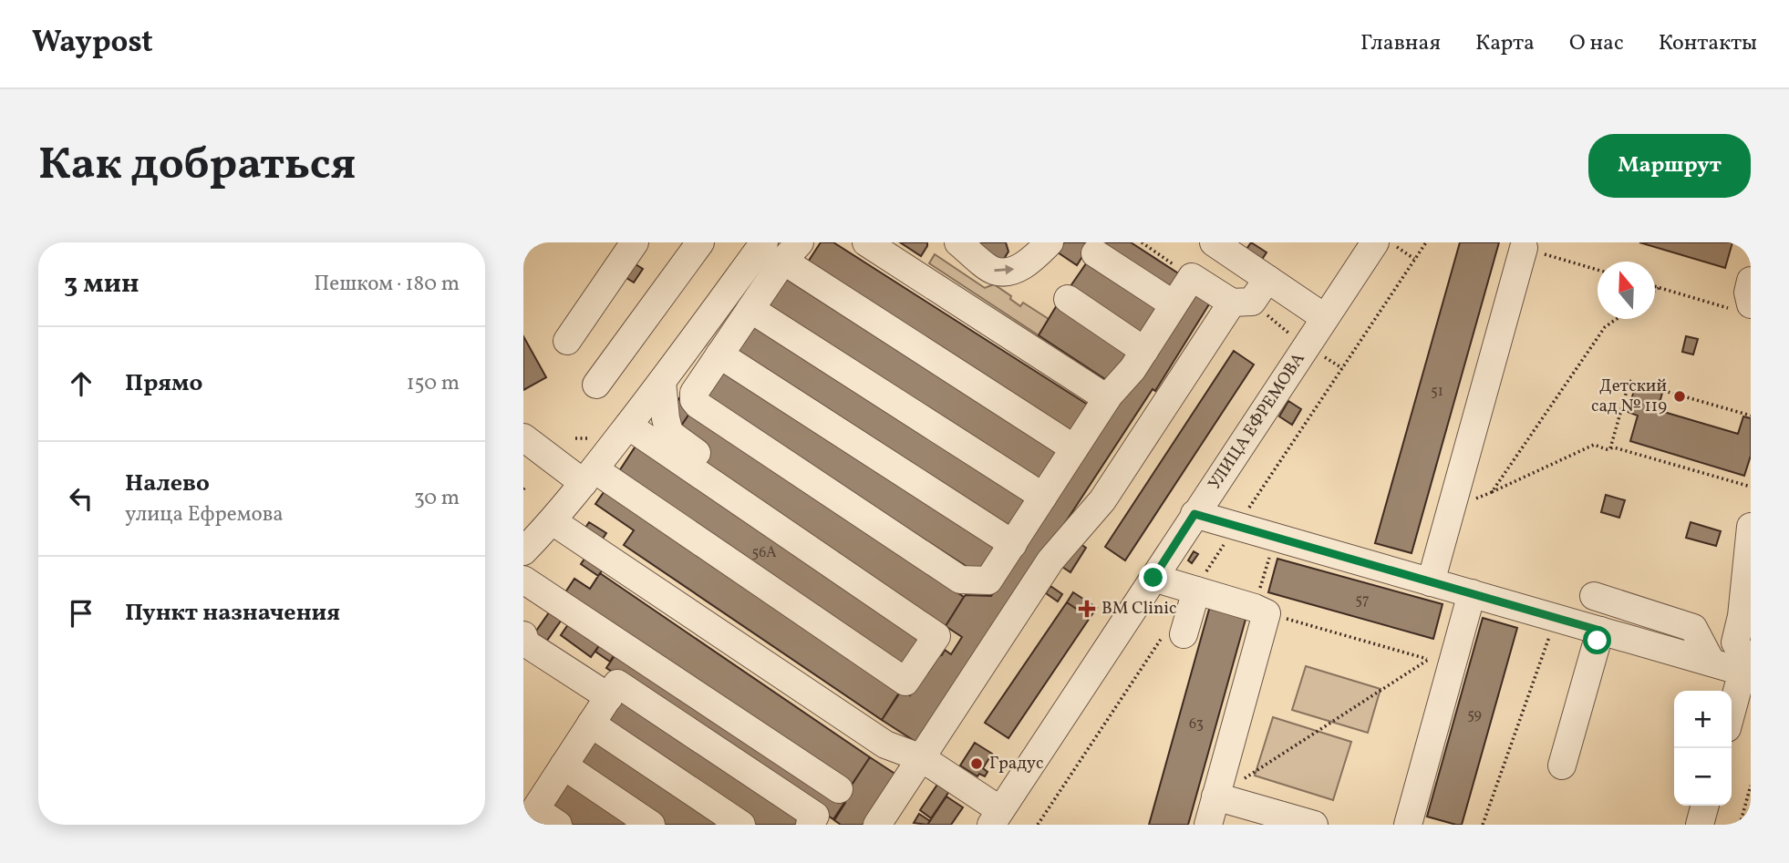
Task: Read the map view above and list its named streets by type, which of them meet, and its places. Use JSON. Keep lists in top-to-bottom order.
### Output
{
  "streets": {
    "street": ["УЛИЦА ЕФРЕМОВА"]
  },
  "places": {
    "other": ["Детский сад № 119", "Градус"],
    "health": ["BM Clinic"]
  },
  "house_numbers": [
    "51",
    "56А",
    "57",
    "59",
    "63"
  ],
  "north": "top",
  "page": {
    "header": "Waypost",
    "nav": [
      "Главная",
      "Карта",
      "О нас",
      "Контакты"
    ],
    "buttons": "Маршрут",
    "title": "Как добраться",
    "heading": ["3 мин", "Пешком · 180 m"],
    "list": [
      ["Прямо", "150 m"],
      ["Налево", "улица Ефремова", "30 m"],
      "Пункт назначения"
    ],
    "map_buttons": ["+", "−"]
  }
}
